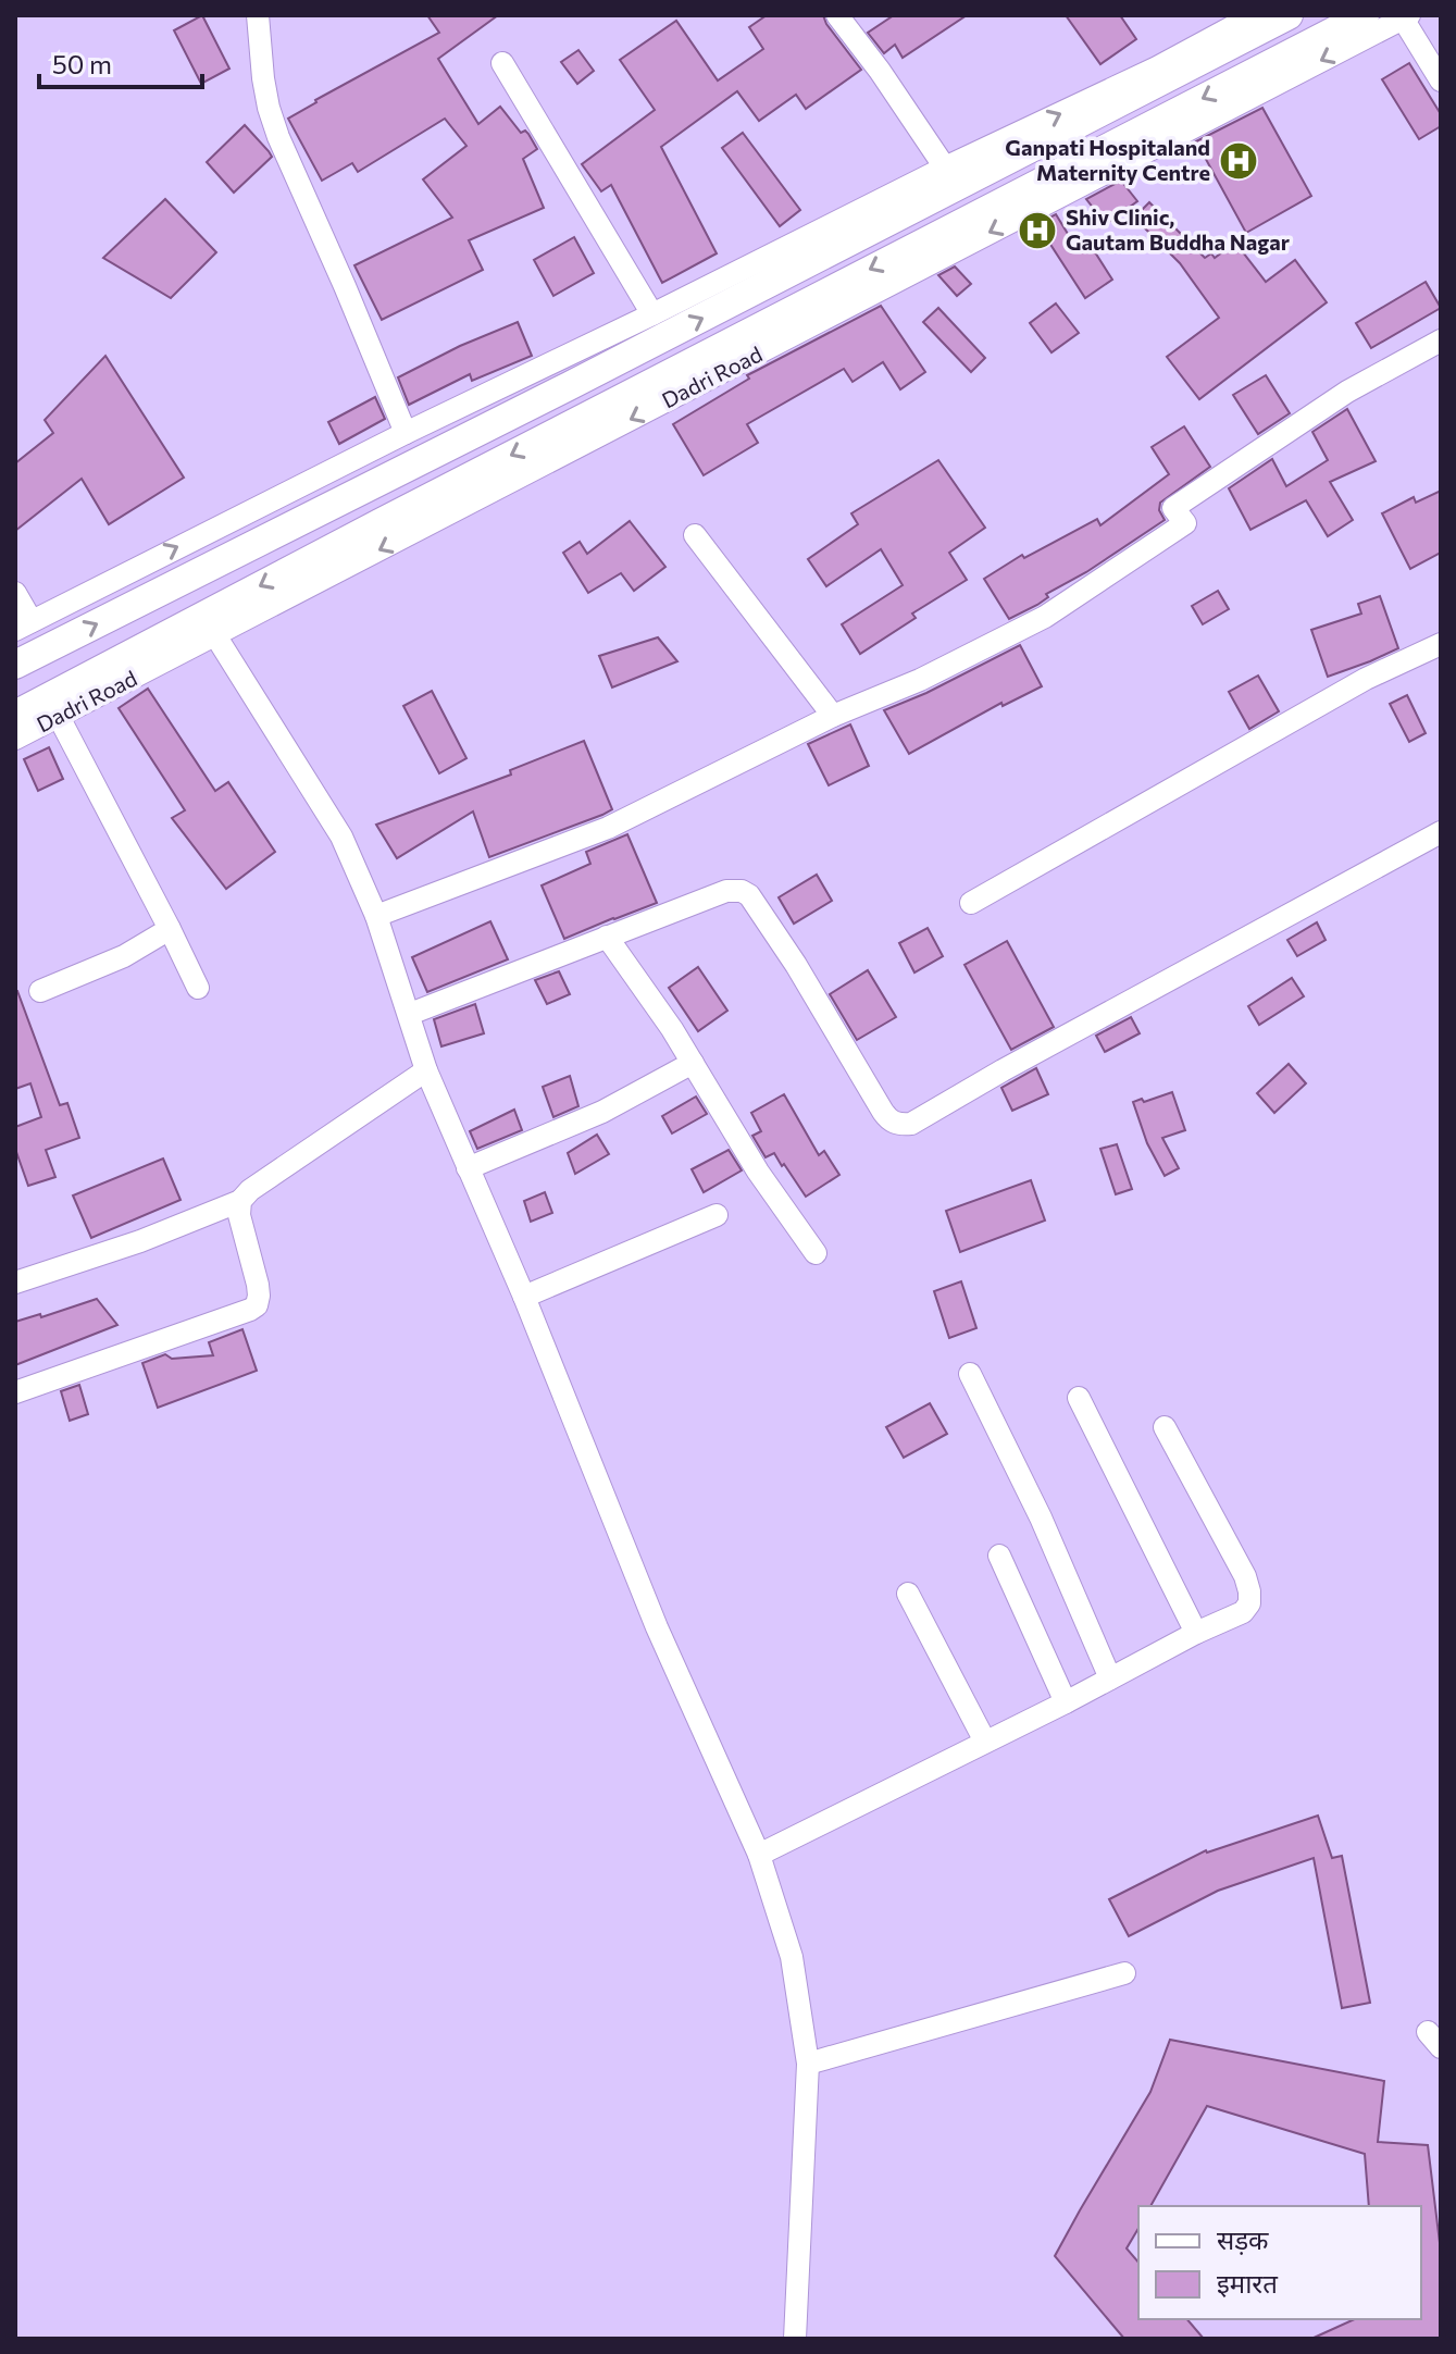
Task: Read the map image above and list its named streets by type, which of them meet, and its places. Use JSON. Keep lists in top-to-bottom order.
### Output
{
  "streets": {
    "street": ["Dadri Road"]
  },
  "places": {
    "hospital": ["Ganpati Hospitaland Maternity Centre", "Shiv Clinic, Gautam Buddha Nagar"]
  },
  "legend": ["सड़क", "इमारत"],
  "scale_bar": "50 m"
}
